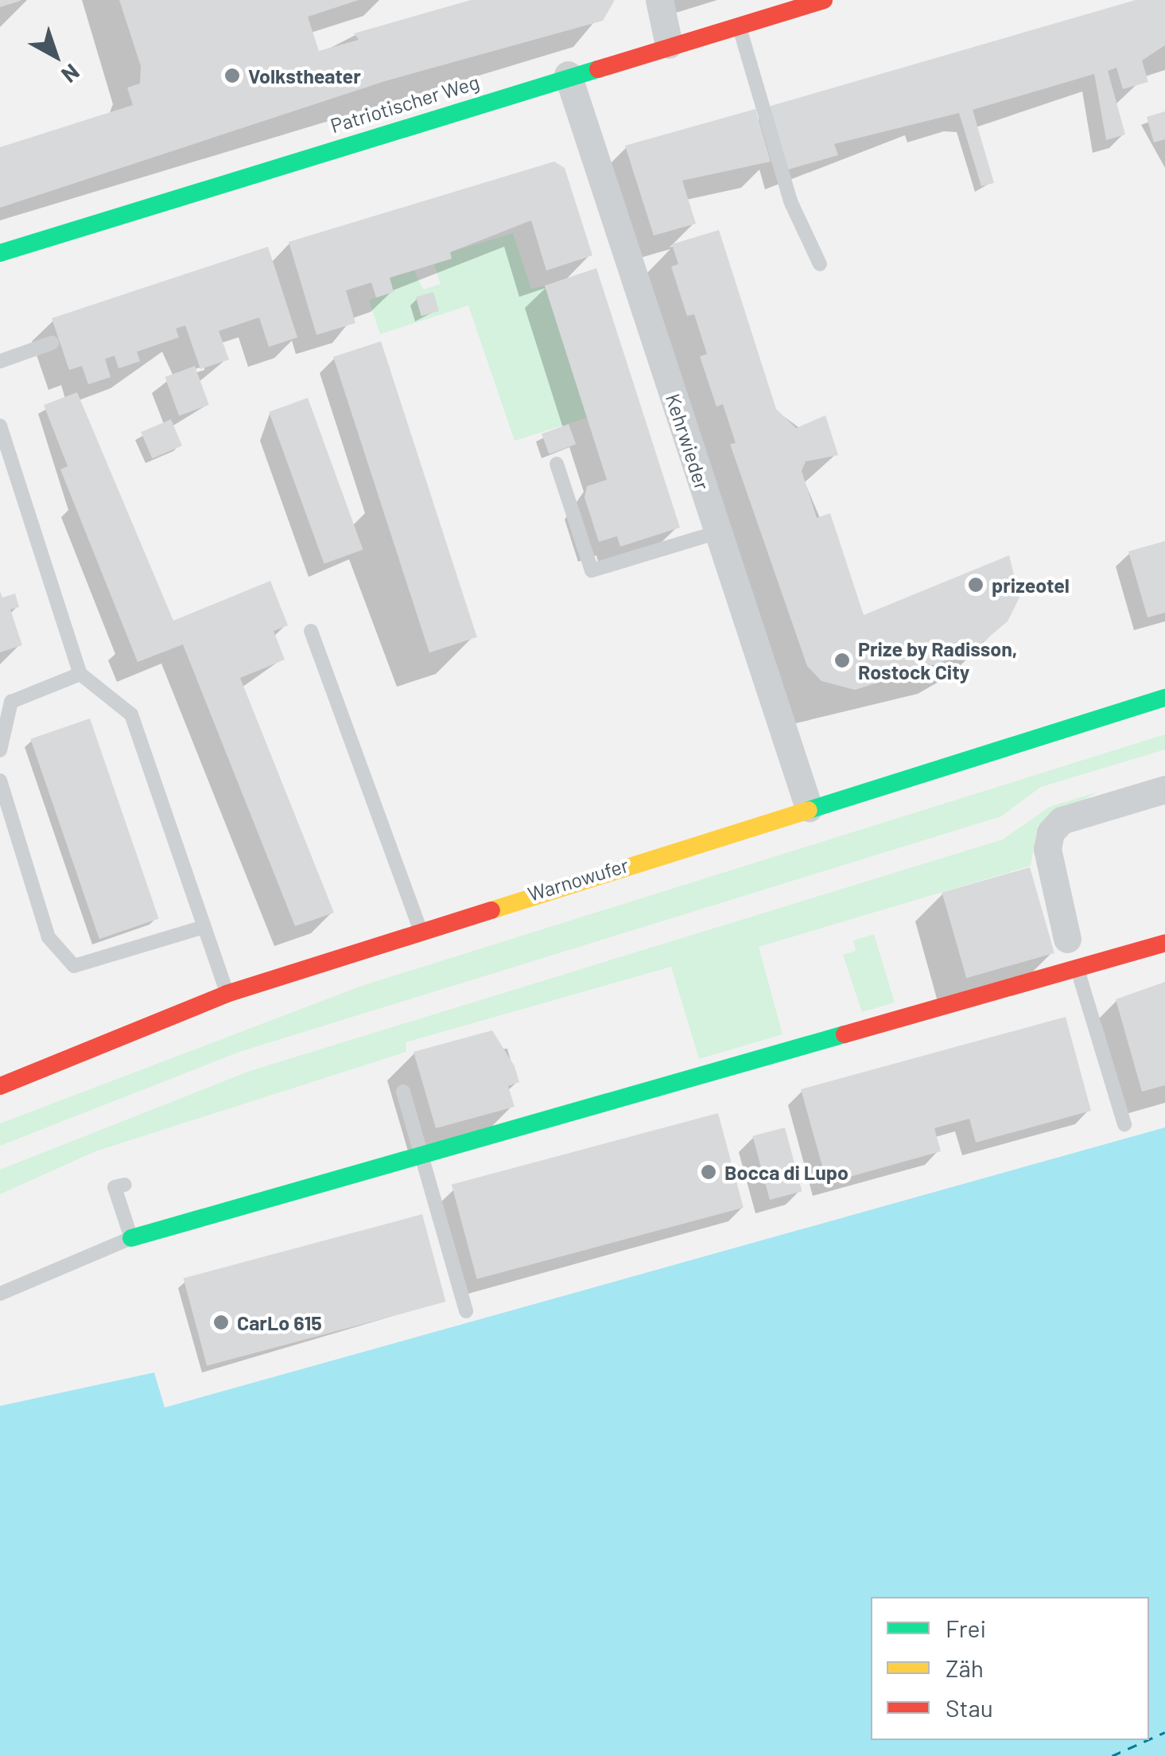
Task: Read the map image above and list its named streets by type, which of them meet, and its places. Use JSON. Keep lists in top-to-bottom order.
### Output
{
  "streets": {
    "street": ["Patriotischer Weg", "Kehrwieder", "Warnowufer"]
  },
  "crossings": [
    ["Patriotischer Weg", "Kehrwieder"],
    ["Kehrwieder", "Warnowufer"]
  ],
  "places": [
    "Volkstheater",
    "prizeotel",
    "Prize by Radisson, Rostock City",
    "Bocca di Lupo",
    "CarLo 615"
  ],
  "legend": ["Frei", "Zäh", "Stau"],
  "north": "bottom right"
}
